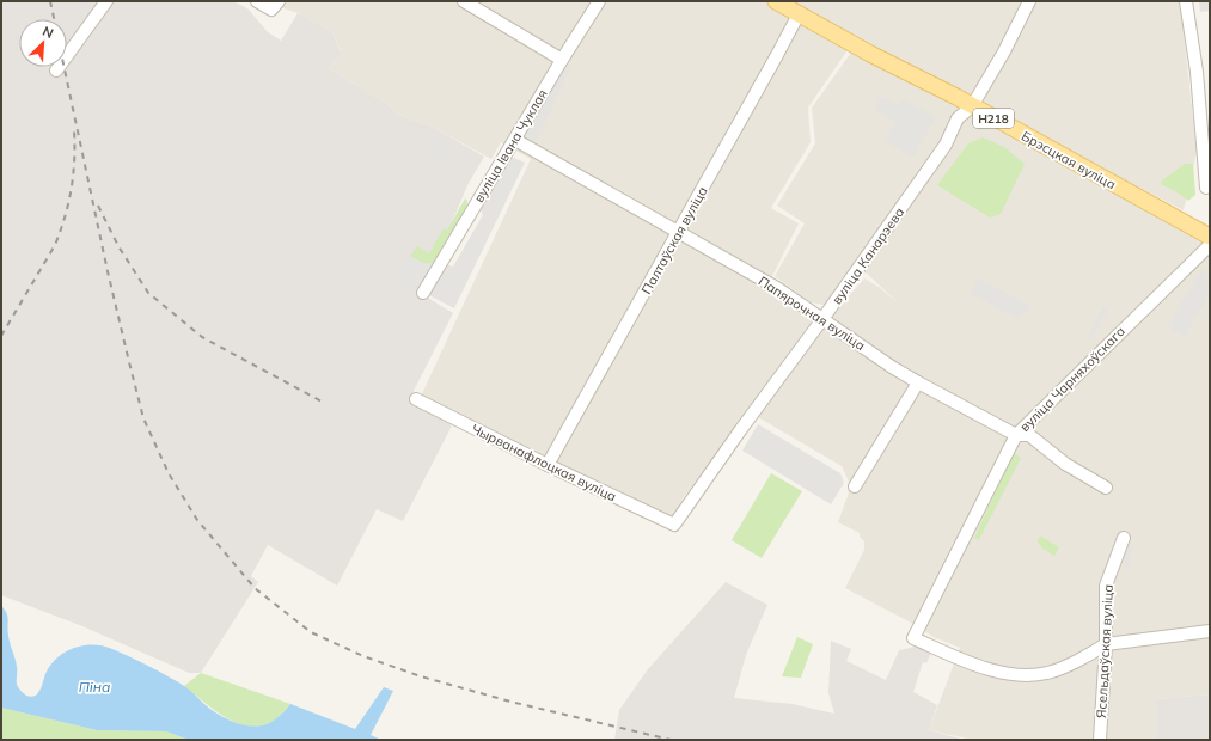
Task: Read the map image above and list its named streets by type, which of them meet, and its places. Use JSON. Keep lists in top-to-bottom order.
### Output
{
  "streets": {
    "main road": ["Н218", "Брэсцкая вуліца"],
    "street": [
      "вуліца Івана Чуклая",
      "Палтаўская вуліца",
      "вуліца Канарэева",
      "Папярочная вуліца",
      "вуліца Чарняхоўскага",
      "Чырванафлоцкая вуліца",
      "Ясельдаўская вуліца"
    ]
  },
  "crossings": [
    ["вуліца Івана Чуклая", "Папярочная вуліца"],
    ["Брэсцкая вуліца", "Палтаўская вуліца"],
    ["Брэсцкая вуліца", "вуліца Канарэева"],
    ["Палтаўская вуліца", "Папярочная вуліца"],
    ["Палтаўская вуліца", "Чырванафлоцкая вуліца"],
    ["вуліца Канарэева", "Папярочная вуліца"],
    ["вуліца Канарэева", "Чырванафлоцкая вуліца"],
    ["Папярочная вуліца", "вуліца Чарняхоўскага"],
    ["вуліца Чарняхоўскага", "Ясельдаўская вуліца"]
  ],
  "water": ["Піна"],
  "north": "top right"
}
